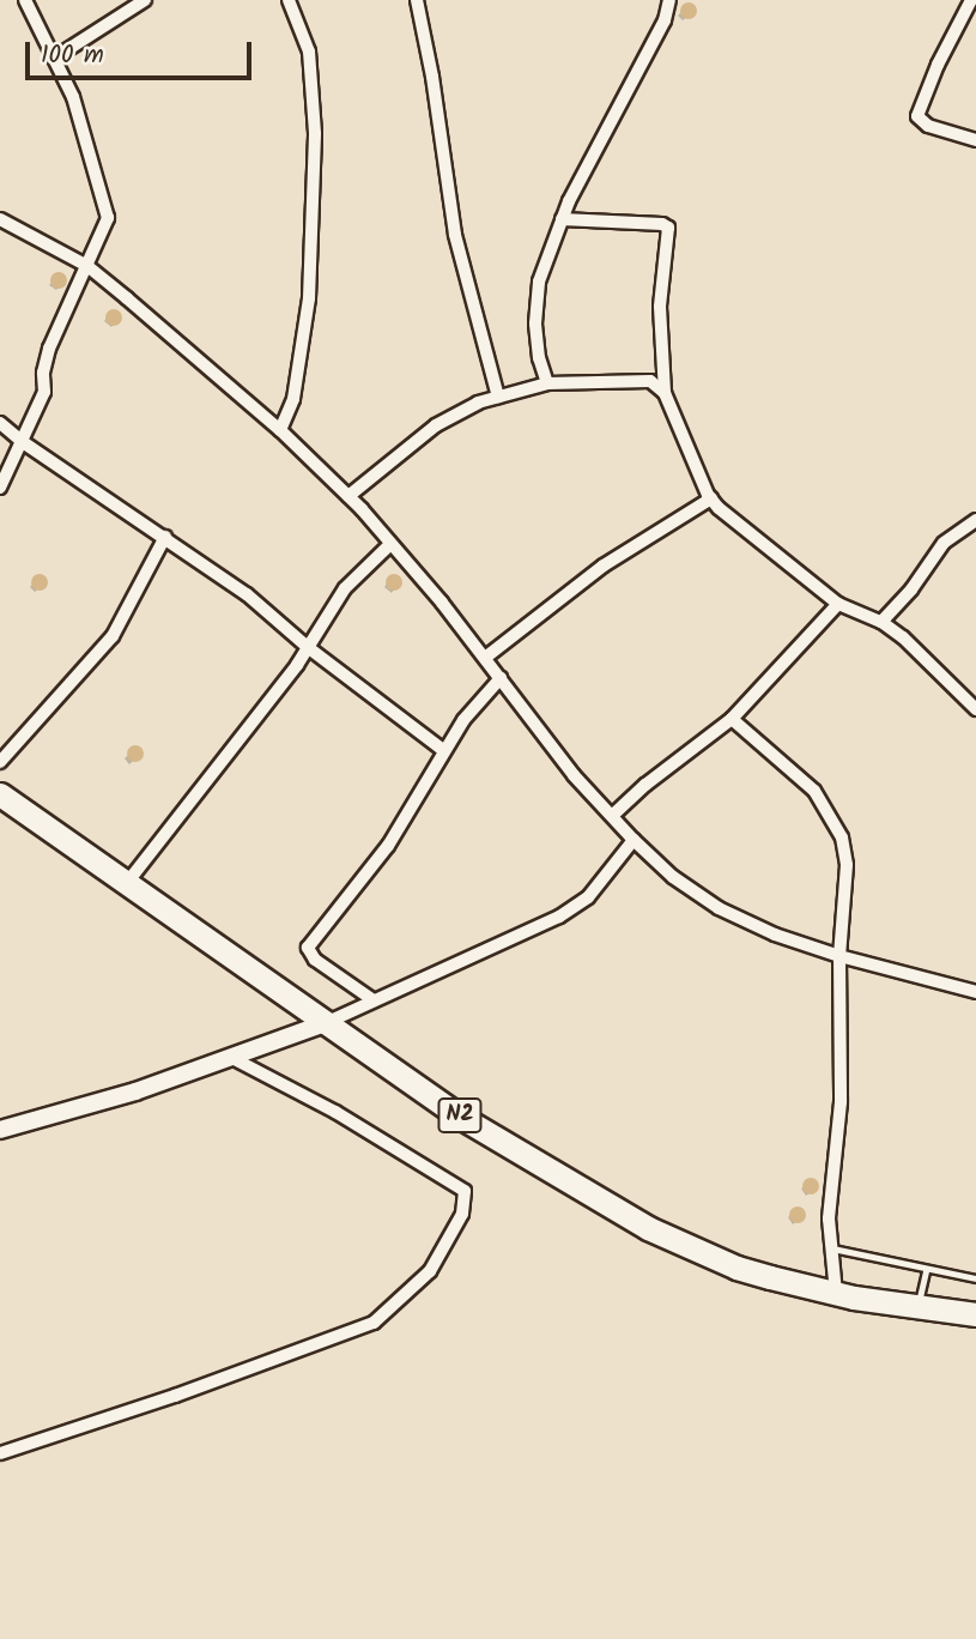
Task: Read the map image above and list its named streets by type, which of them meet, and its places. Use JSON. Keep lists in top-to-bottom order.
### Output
{
  "streets": {
    "highway": ["N2"]
  },
  "scale_bar": "100 m"
}
